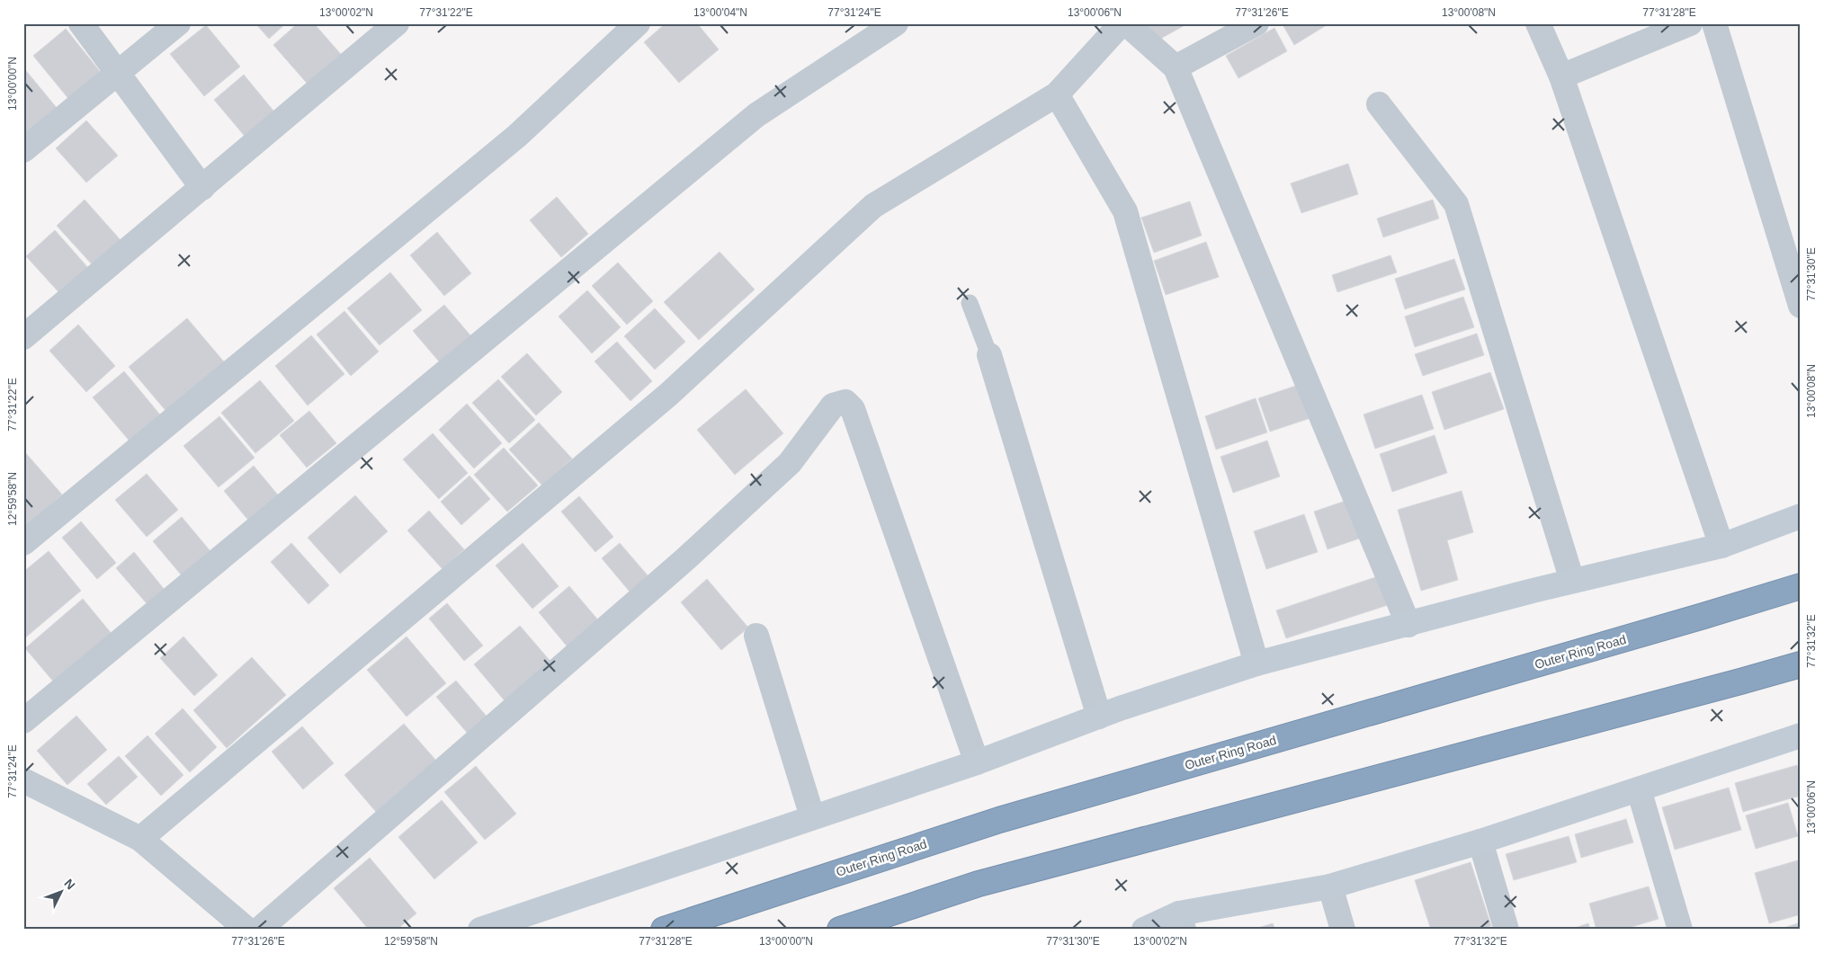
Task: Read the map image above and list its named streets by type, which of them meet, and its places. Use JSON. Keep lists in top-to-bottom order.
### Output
{
  "streets": {
    "highway": ["Outer Ring Road"]
  },
  "north": "top right",
  "coordinates": [
    "13°00'02\"N",
    "77°31'22\"E",
    "13°00'04\"N",
    "77°31'24\"E",
    "13°00'06\"N",
    "77°31'26\"E",
    "13°00'08\"N",
    "77°31'28\"E",
    "13°00'00\"N",
    "77°31'30\"E",
    "12°59'58\"N",
    "77°31'32\"E"
  ]
}
